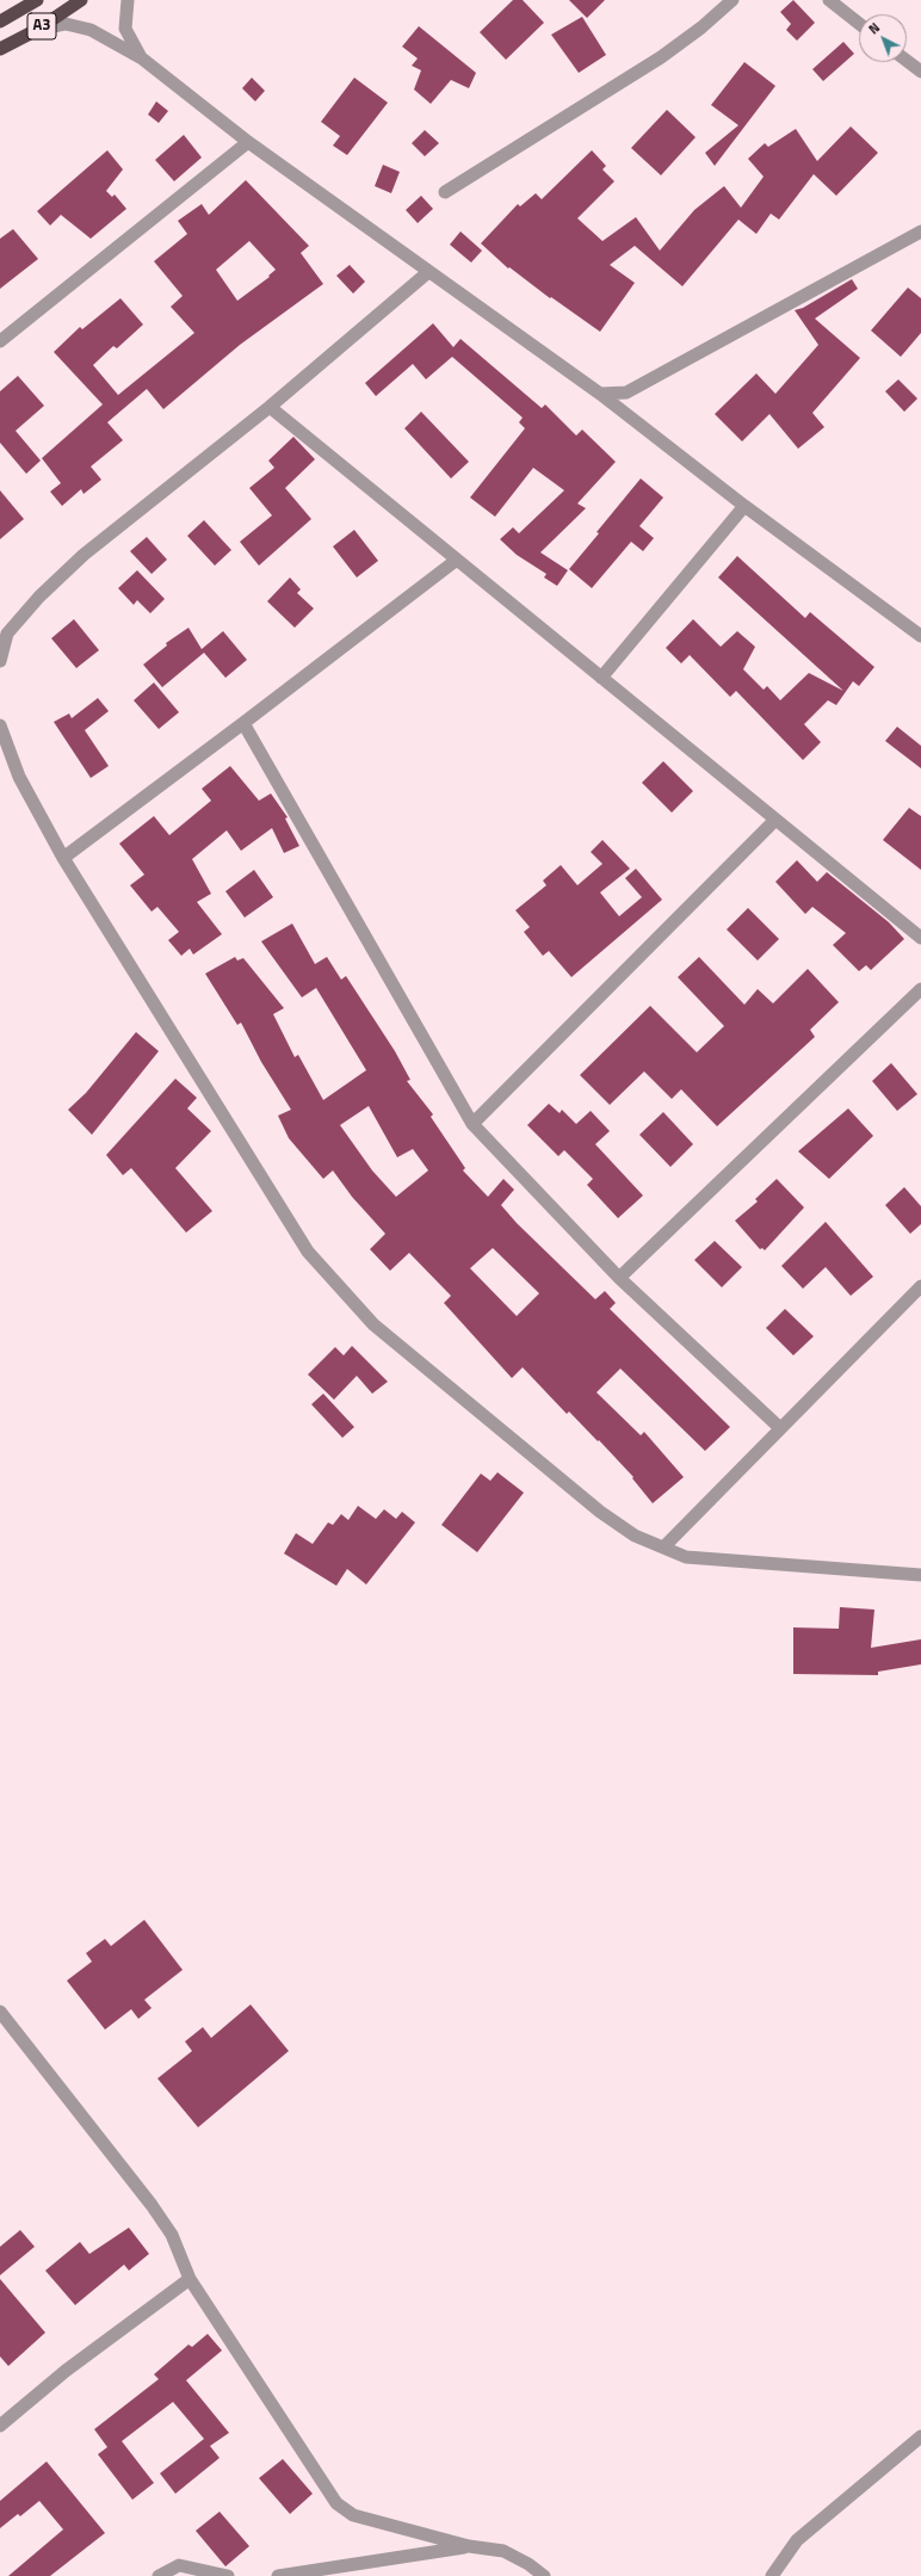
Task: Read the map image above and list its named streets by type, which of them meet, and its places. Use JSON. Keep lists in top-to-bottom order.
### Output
{
  "streets": {
    "highway": ["A3"]
  },
  "north": "top left"
}
